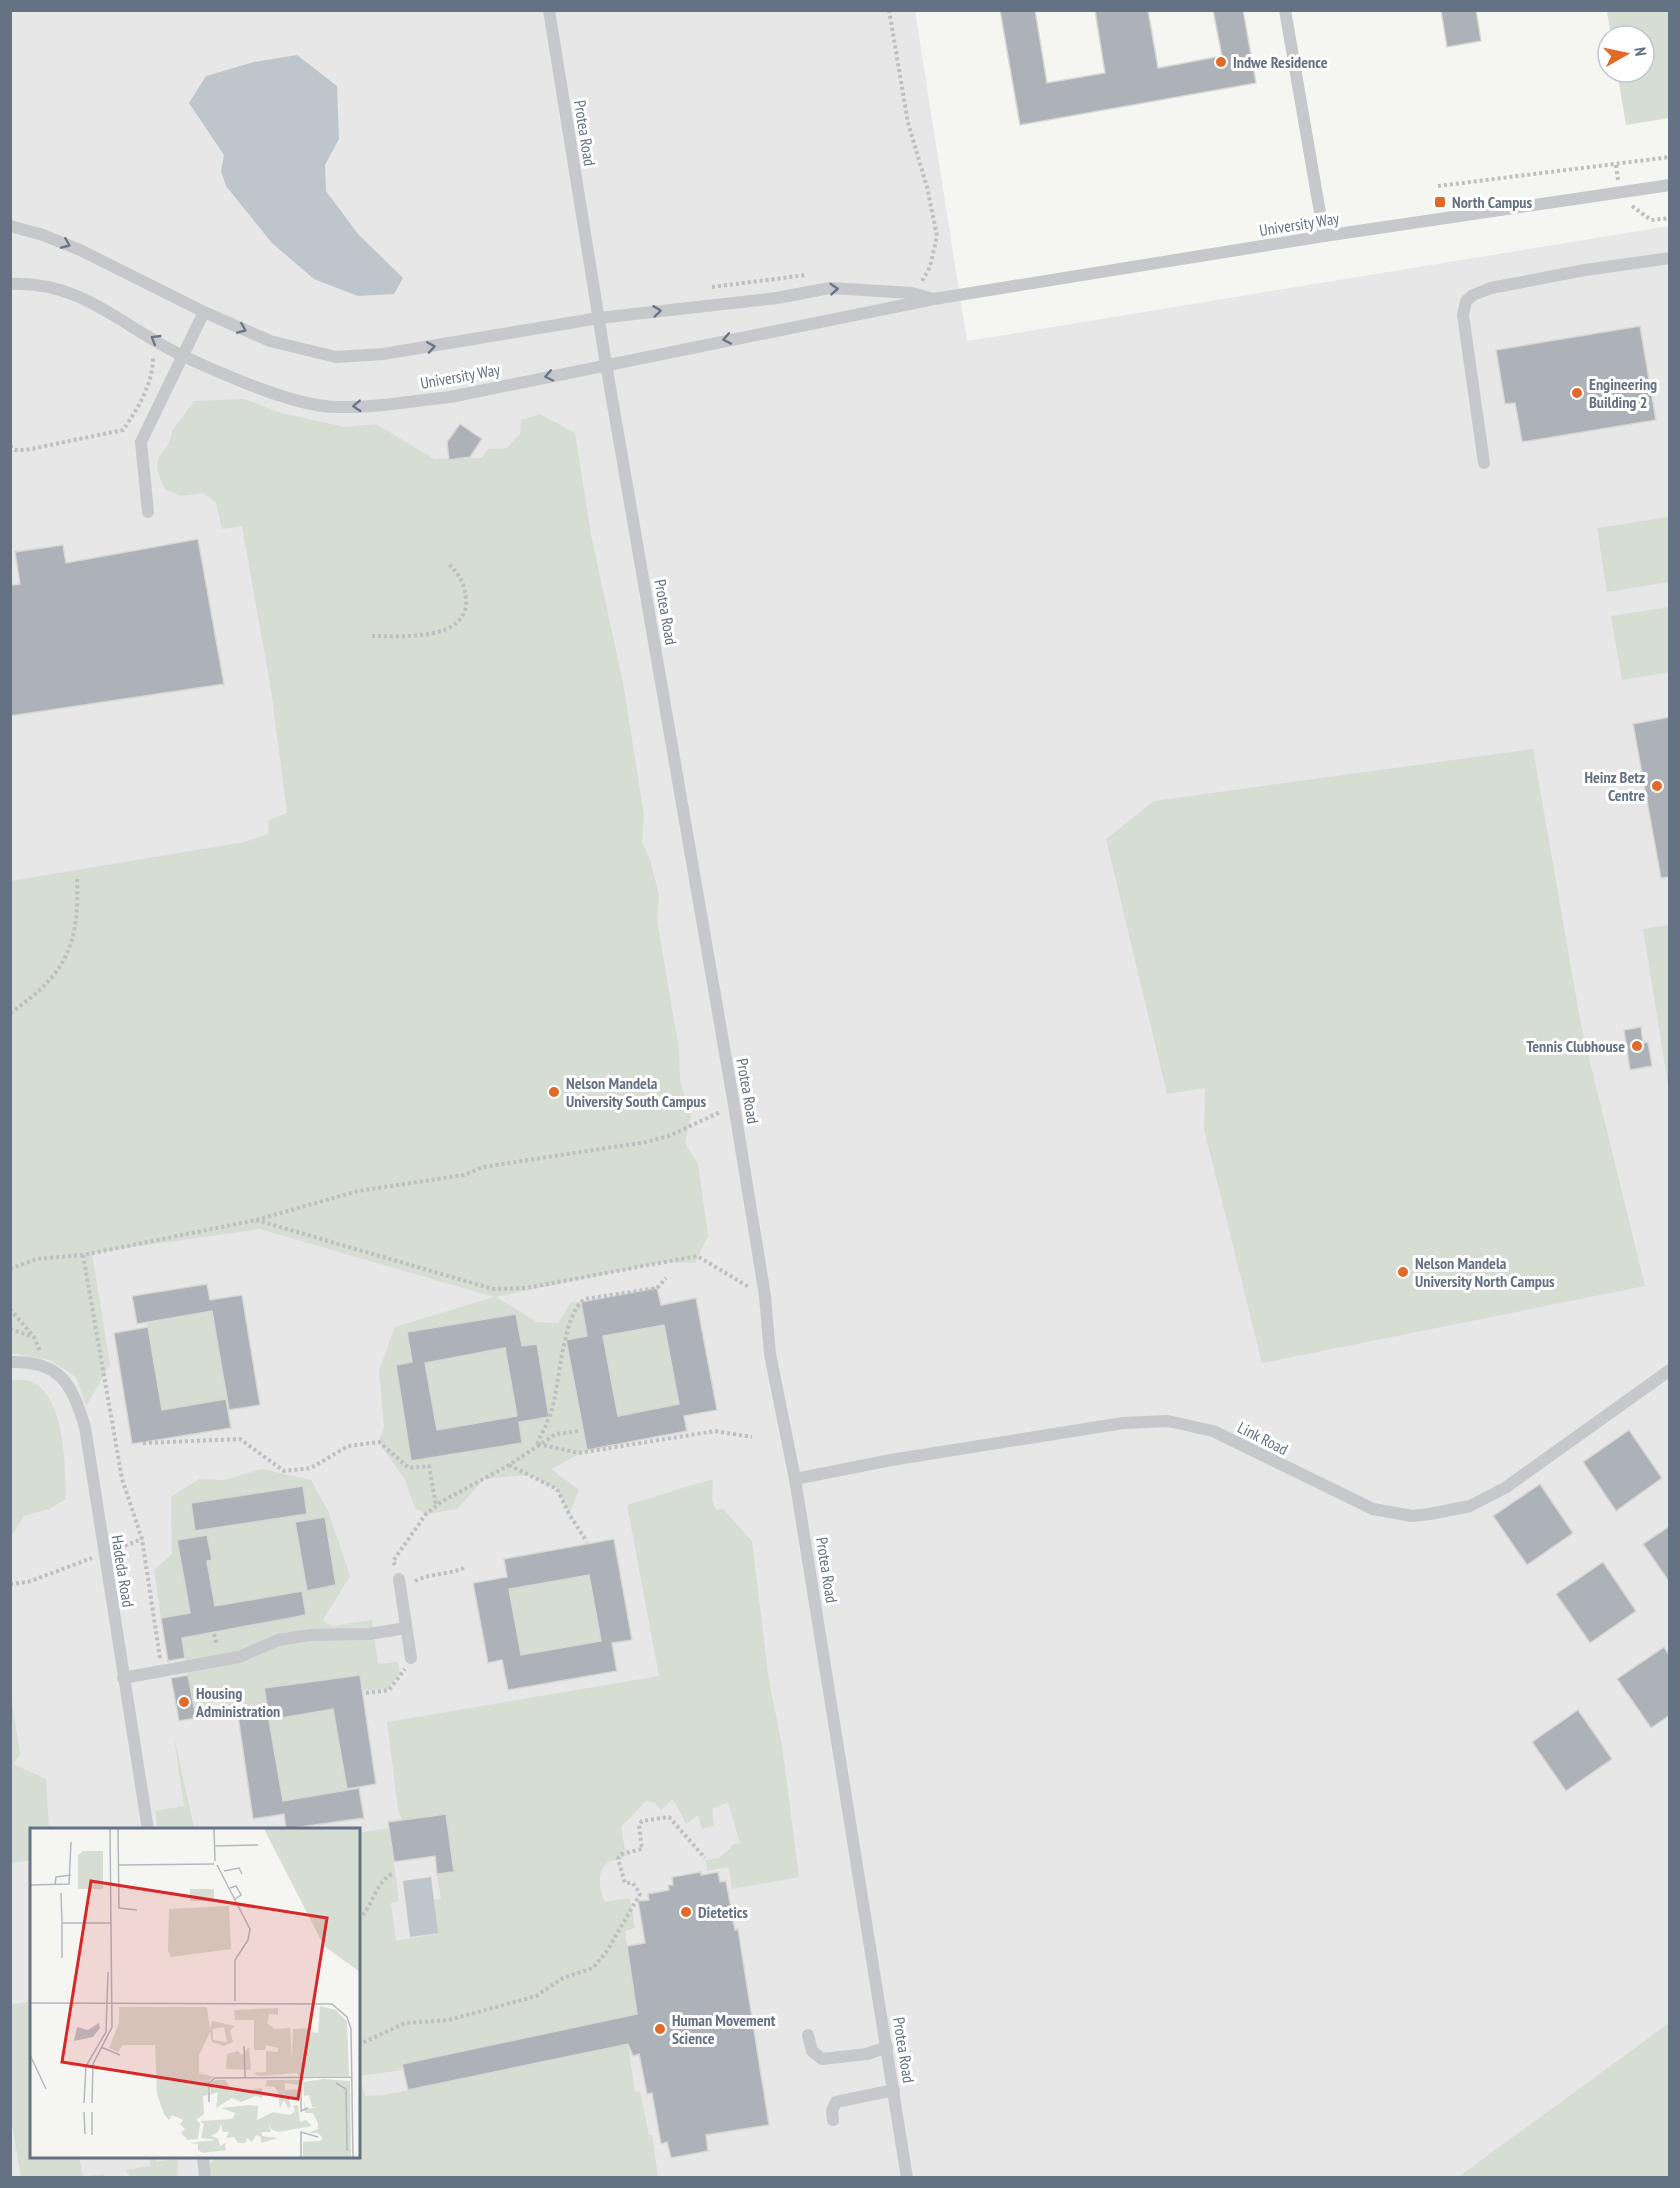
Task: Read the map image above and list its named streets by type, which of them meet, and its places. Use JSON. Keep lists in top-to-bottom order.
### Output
{
  "streets": {
    "lane": [
      "Protea Road",
      "University Way",
      "Link Road",
      "Hadeda Road"
    ]
  },
  "crossings": [
    ["Protea Road", "University Way"],
    ["Protea Road", "Link Road"]
  ],
  "places": {
    "other": [
      "Indwe Residence",
      "Engineering Building 2",
      "Heinz Betz Centre",
      "Tennis Clubhouse",
      "Nelson Mandela University South Campus",
      "Nelson Mandela University North Campus",
      "Housing Administration",
      "Dietetics",
      "Human Movement Science"
    ],
    "transit": ["North Campus"]
  },
  "north": "right"
}
